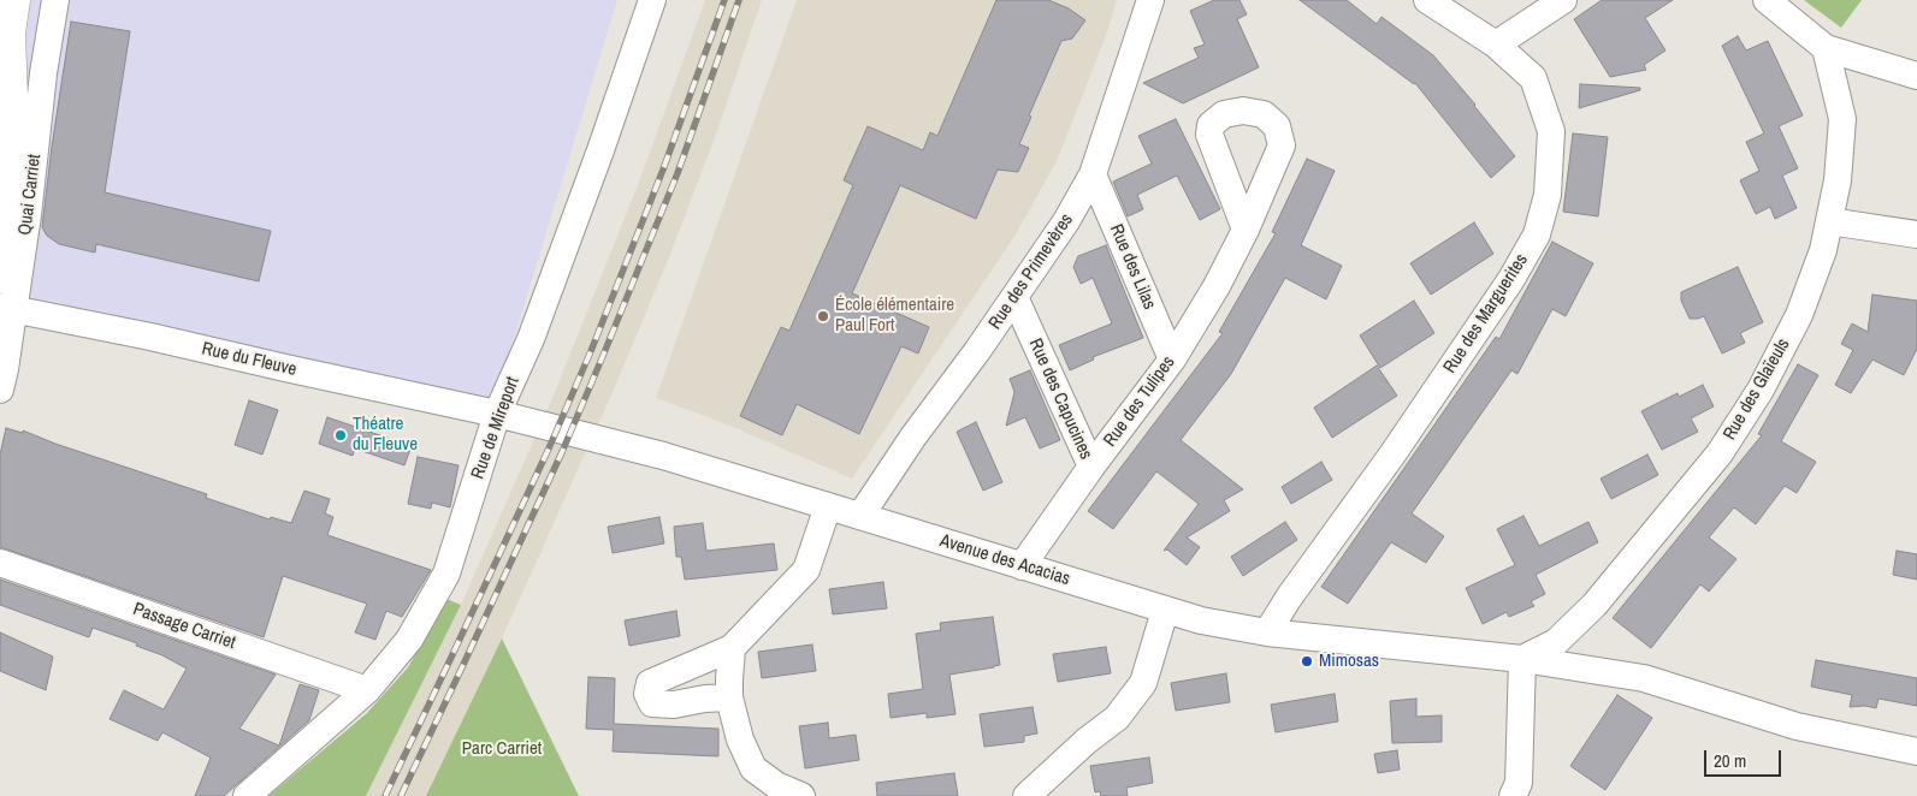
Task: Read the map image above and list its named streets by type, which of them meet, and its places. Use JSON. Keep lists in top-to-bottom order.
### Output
{
  "streets": {
    "main road": ["Quai Carriet"],
    "street": [
      "Rue des Lilas",
      "Rue des Primevères",
      "Rue des Marguerites",
      "Rue du Fleuve",
      "Rue des Glaïeuls",
      "Rue des Capucines",
      "Rue des Tulipes",
      "Rue de Mireport",
      "Avenue des Acacias",
      "Passage Carriet"
    ]
  },
  "crossings": [
    ["Quai Carriet", "Rue du Fleuve"],
    ["Rue des Lilas", "Rue des Primevères"],
    ["Rue des Lilas", "Rue des Tulipes"],
    ["Rue des Primevères", "Rue des Capucines"],
    ["Rue des Primevères", "Avenue des Acacias"],
    ["Rue des Marguerites", "Avenue des Acacias"],
    ["Rue du Fleuve", "Rue de Mireport"],
    ["Rue du Fleuve", "Avenue des Acacias"],
    ["Rue des Glaïeuls", "Avenue des Acacias"],
    ["Rue des Capucines", "Rue des Tulipes"],
    ["Rue des Tulipes", "Avenue des Acacias"],
    ["Rue de Mireport", "Avenue des Acacias"],
    ["Rue de Mireport", "Passage Carriet"]
  ],
  "parks": ["Parc Carriet"],
  "places": ["École élémentaire Paul Fort", "Théatre du Fleuve", "Mimosas"],
  "scale_bar": "20 m"
}
